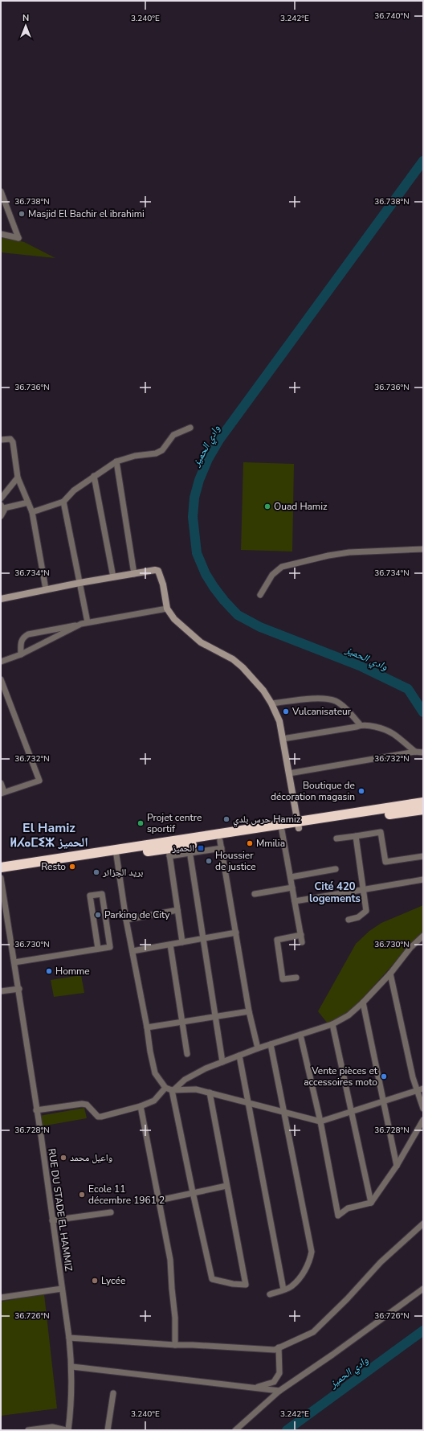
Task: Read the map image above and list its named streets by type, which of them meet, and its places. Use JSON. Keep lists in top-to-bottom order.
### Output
{
  "streets": {
    "street": ["RUE DU STADE EL HAMMIZ"]
  },
  "districts": ["El Hamiz ⵍⵃⴰⵎⵉⵣ الحميز", "Cité 420 logements"],
  "water": ["وادي الحميز"],
  "places": {
    "other": [
      "Masjid El Bachir el ibrahimi",
      "Ouad Hamiz",
      "Vulcanisateur",
      "Boutique de décoration magasin",
      "حرس بلدي Hamiz",
      "Projet centre sportif",
      "Mmilia",
      "Houssier de justice",
      "Resto",
      "بريد الجزائر",
      "Parking de City",
      "Homme",
      "Vente pièces et accessoires moto",
      "واعيل محمد",
      "Ecole 11 décembre 1961 2",
      "Lycée"
    ],
    "transit": ["الحميز"]
  },
  "north": "top",
  "coordinates": [
    "36.740°N",
    "3.240°E",
    "3.242°E",
    "36.738°N",
    "36.736°N",
    "36.734°N",
    "36.732°N",
    "36.730°N",
    "36.728°N",
    "36.726°N"
  ]
}
